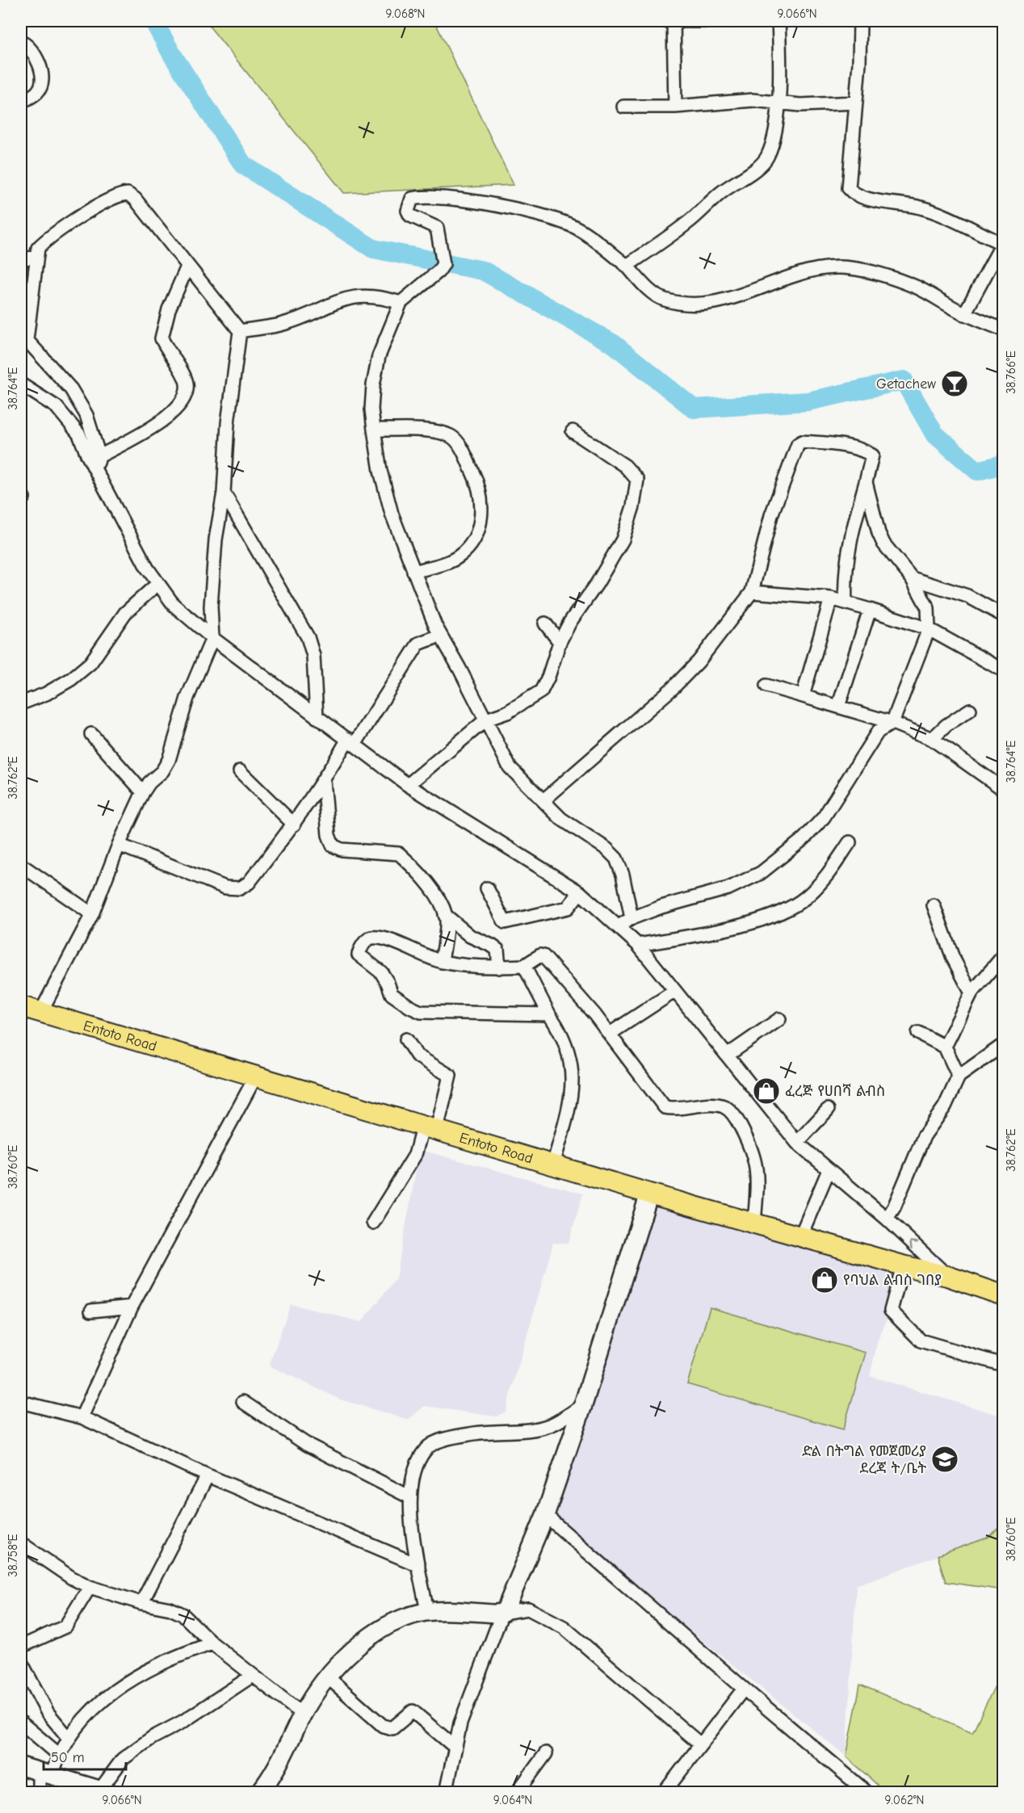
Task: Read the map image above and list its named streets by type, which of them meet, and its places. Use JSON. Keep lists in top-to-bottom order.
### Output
{
  "streets": {
    "main road": ["Entoto Road"]
  },
  "places": {
    "bar": ["Getachew"],
    "shop": ["ፈረጅ የሀበሻ ልብስ", "የባህል ልብስ ገበያ"],
    "school or university": ["ድል በትግል የመጀመሪያ ደረጃ ት/ቤት"]
  },
  "scale_bar": "50 m",
  "coordinates": [
    "9.068°N",
    "9.066°N",
    "38.766°E",
    "38.764°E",
    "38.762°E",
    "38.760°E",
    "38.758°E",
    "9.064°N",
    "9.062°N"
  ]
}
